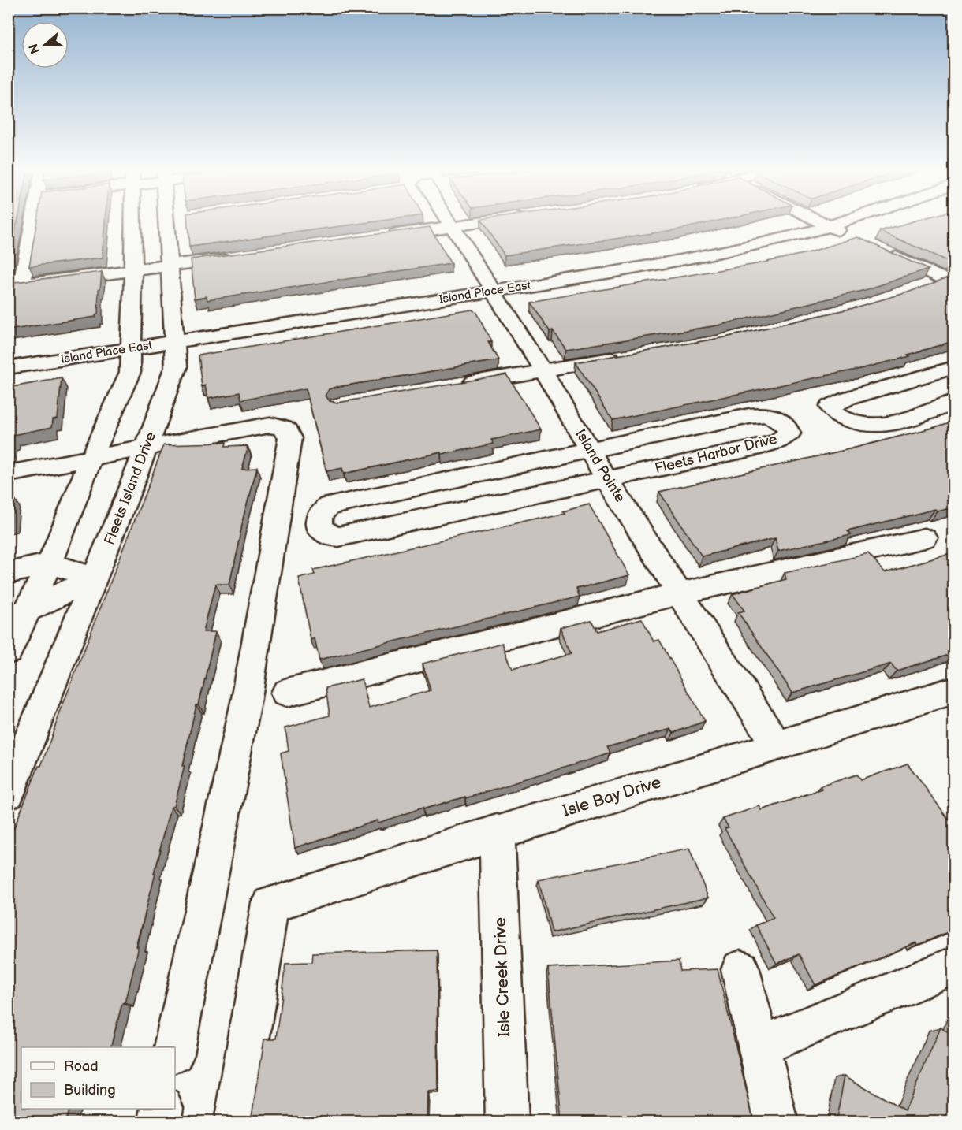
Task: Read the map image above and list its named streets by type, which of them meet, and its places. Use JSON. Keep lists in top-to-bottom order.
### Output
{
  "streets": {
    "street": [
      "Island Place East",
      "Fleets Harbor Drive",
      "Island Pointe",
      "Fleets Island Drive",
      "Isle Bay Drive",
      "Isle Creek Drive"
    ]
  },
  "crossings": [
    ["Island Place East", "Island Pointe"],
    ["Island Place East", "Fleets Island Drive"],
    ["Fleets Harbor Drive", "Island Pointe"],
    ["Island Pointe", "Isle Bay Drive"],
    ["Isle Bay Drive", "Isle Creek Drive"]
  ],
  "legend": ["Road", "Building"],
  "north": "left"
}
